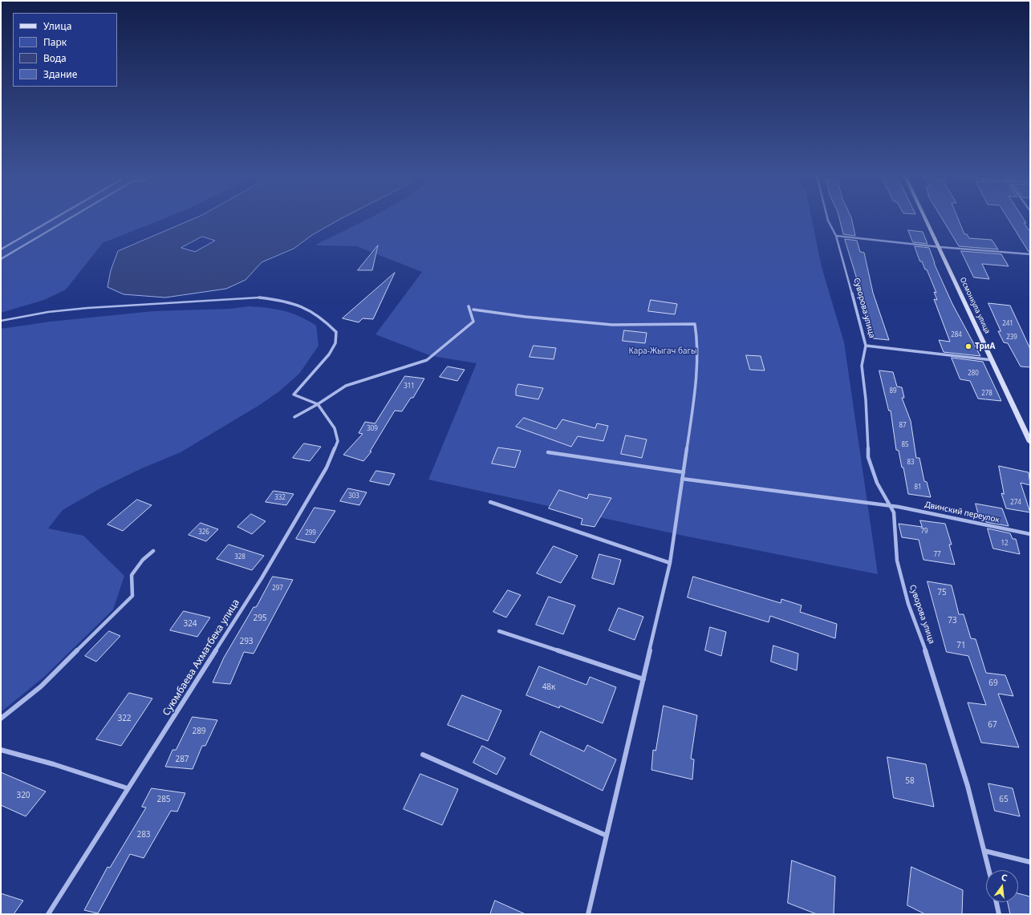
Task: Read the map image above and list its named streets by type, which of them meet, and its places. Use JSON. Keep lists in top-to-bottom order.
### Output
{
  "streets": {
    "street": [
      "Осмонкула улица",
      "Суворова улица",
      "Двинский переулок",
      "Суюмбаева Ахматбека улица"
    ]
  },
  "crossings": [
    ["Суворова улица", "Двинский переулок"]
  ],
  "parks": ["Кара-Жыгач багы"],
  "places": ["ТриА"],
  "house_numbers": [
    "241",
    "284",
    "239",
    "280",
    "311",
    "89",
    "278",
    "87",
    "309",
    "85",
    "83",
    "81",
    "303",
    "332",
    "274",
    "79",
    "326",
    "299",
    "12",
    "77",
    "328",
    "297",
    "75",
    "295",
    "73",
    "324",
    "293",
    "71",
    "69",
    "48к",
    "322",
    "67",
    "289",
    "287",
    "58",
    "320",
    "285",
    "65",
    "283"
  ],
  "legend": [
    "Улица",
    "Парк",
    "Вода",
    "Здание"
  ],
  "north": "top"
}
